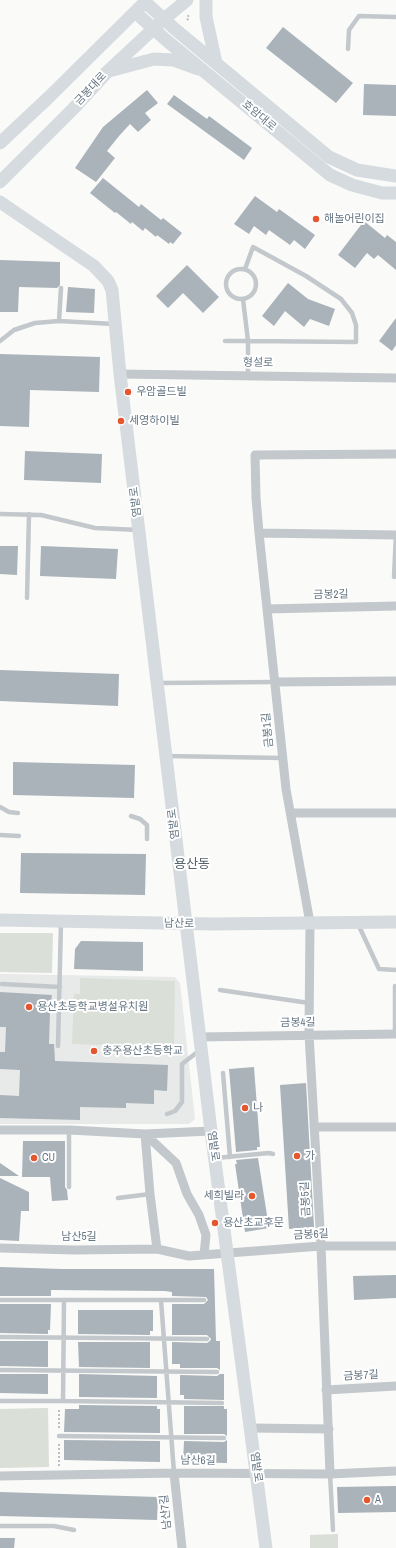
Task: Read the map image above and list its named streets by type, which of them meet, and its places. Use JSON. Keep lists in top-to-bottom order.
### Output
{
  "streets": {
    "street": [
      "금봉대로",
      "호암대로",
      "형설로",
      "염밭로",
      "금봉2길",
      "금봉1길",
      "남산로",
      "금봉4길",
      "금봉5길",
      "금봉6길",
      "남산5길",
      "금봉7길",
      "남산6길",
      "남산7길"
    ]
  },
  "crossings": [
    ["금봉대로", "호암대로"],
    ["형설로", "염밭로"],
    ["염밭로", "남산로"],
    ["염밭로", "금봉4길"],
    ["염밭로", "금봉6길"],
    ["염밭로", "남산5길"],
    ["염밭로", "남산6길"],
    ["금봉2길", "금봉1길"],
    ["금봉1길", "남산로"],
    ["금봉1길", "금봉5길"],
    ["남산로", "금봉5길"],
    ["금봉4길", "금봉5길"],
    ["금봉5길", "금봉6길"],
    ["금봉5길", "금봉7길"],
    ["금봉5길", "남산6길"],
    ["금봉6길", "남산5길"],
    ["남산6길", "남산7길"]
  ],
  "districts": ["용산동"],
  "places": [
    "해놀어린이집",
    "우암골드빌",
    "세영하이빌",
    "용산초등학교병설유치원",
    "충주용산초등학교",
    "나",
    "가",
    "CU",
    "세희빌라",
    "용산초교후문",
    "A"
  ]
}
